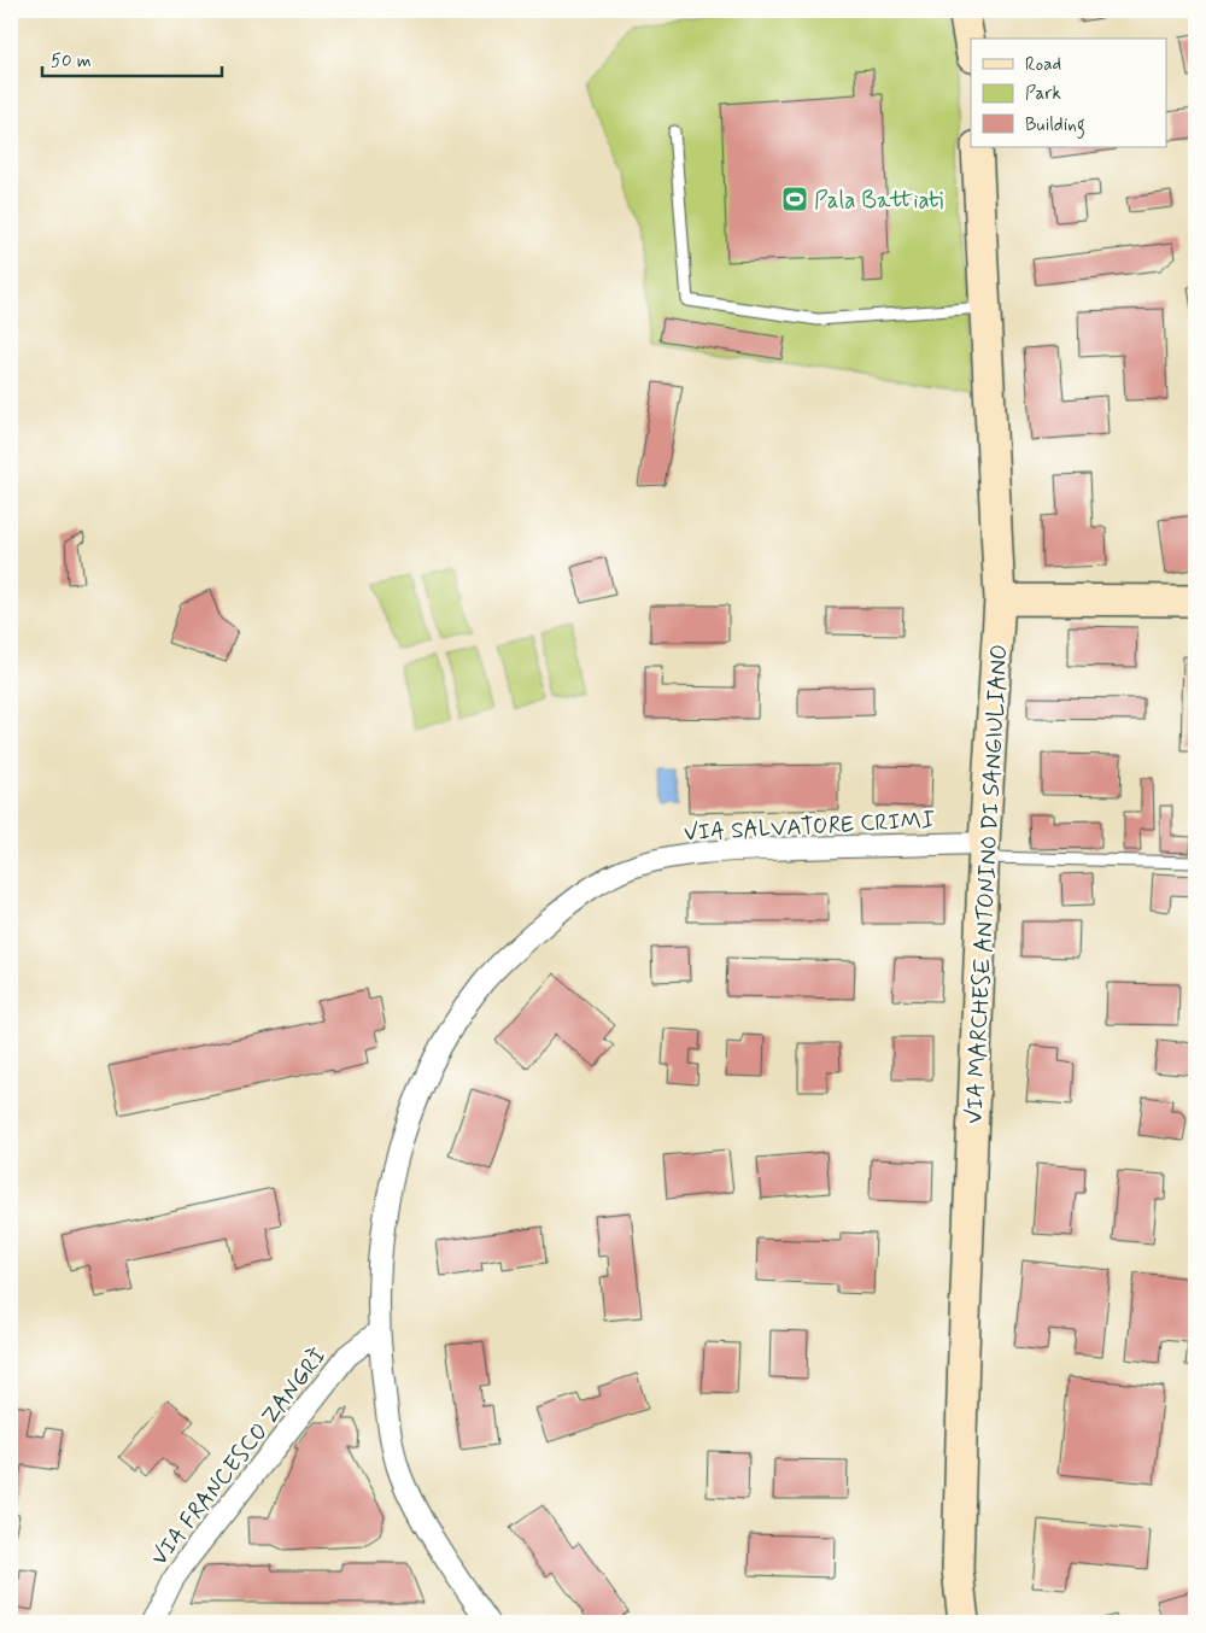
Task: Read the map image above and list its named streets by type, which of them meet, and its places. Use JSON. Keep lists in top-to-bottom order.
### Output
{
  "streets": {
    "main road": ["VIA MARCHESE ANTONINO DI SANGIULIANO"],
    "street": ["VIA SALVATORE CRIMI", "VIA FRANCESCO ZANGRÌ"]
  },
  "crossings": [
    ["VIA SALVATORE CRIMI", "VIA MARCHESE ANTONINO DI SANGIULIANO"],
    ["VIA SALVATORE CRIMI", "VIA FRANCESCO ZANGRÌ"]
  ],
  "places": {
    "sports": ["Pala Battiati"]
  },
  "legend": ["Road", "Park", "Building"],
  "scale_bar": "50 m"
}
